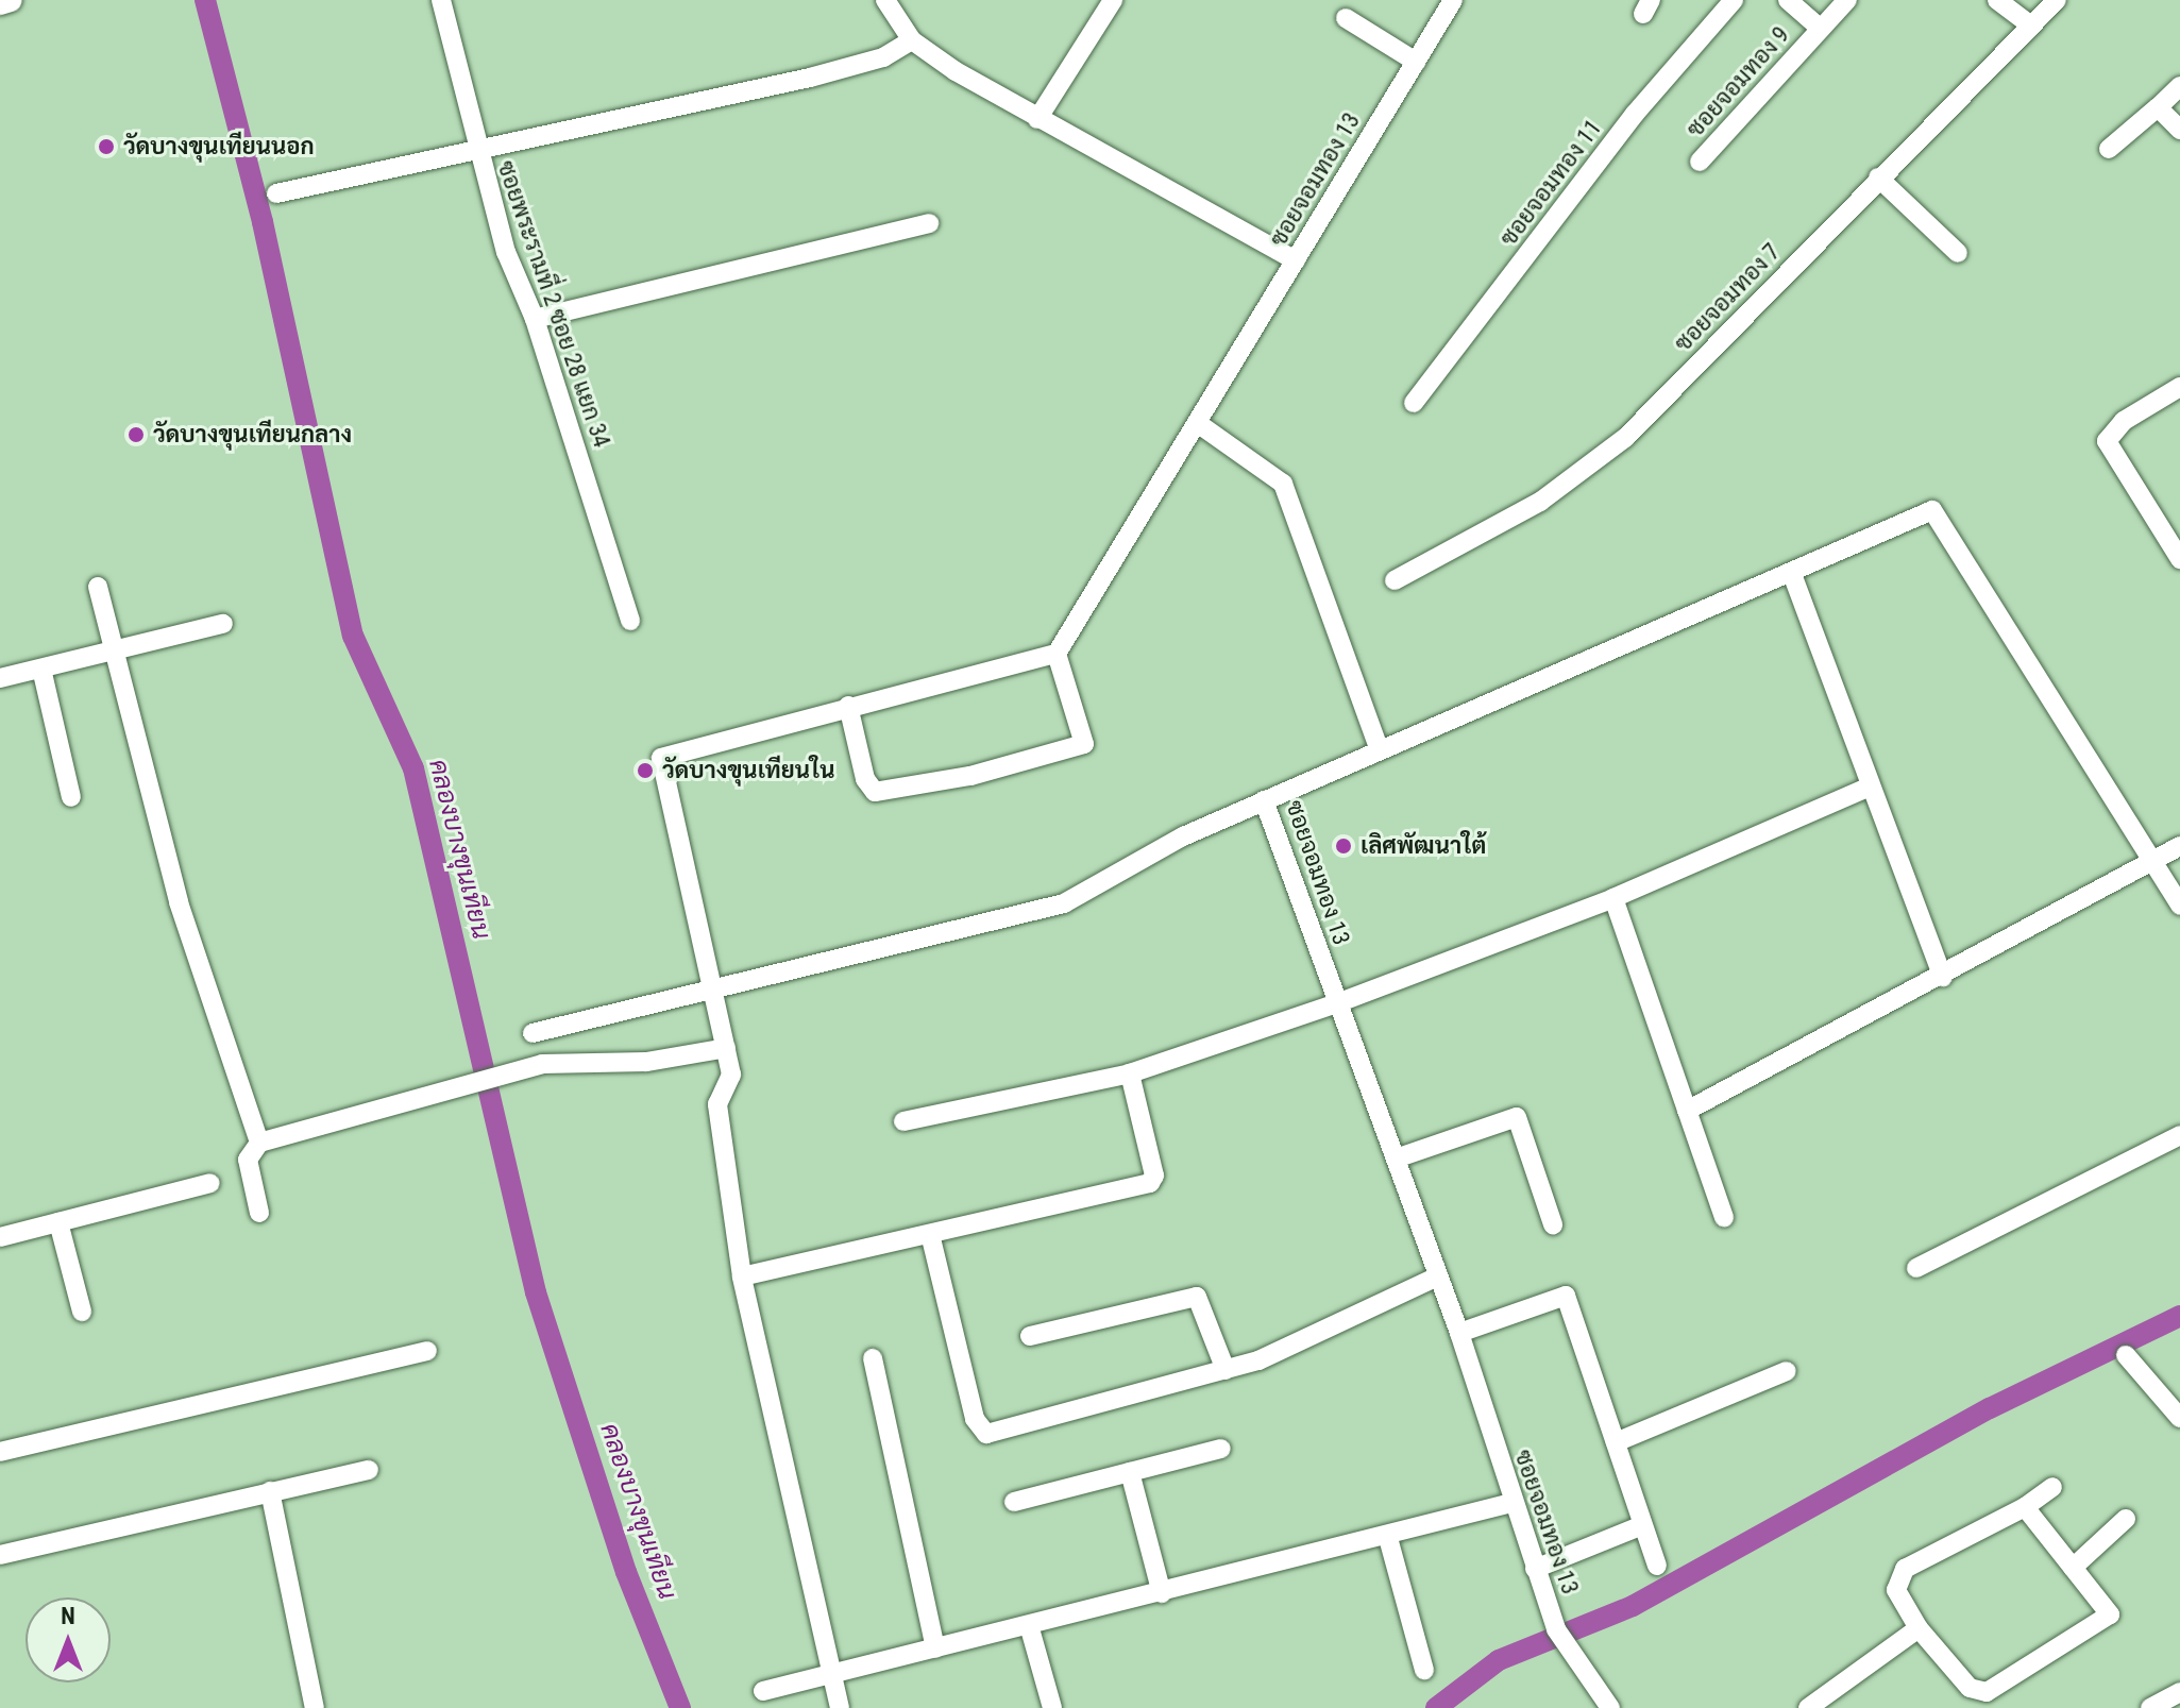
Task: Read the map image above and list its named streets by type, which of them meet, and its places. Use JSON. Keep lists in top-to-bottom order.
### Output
{
  "streets": {
    "street": [
      "ซอยจอมทอง 9",
      "ซอยจอมทอง 13",
      "ซอยจอมทอง 11",
      "ซอยจอมทอง 7",
      "ซอยพระรามที่ 2 ซอย 28 แยก 34"
    ]
  },
  "water": ["คลองบางขุนเทียน"],
  "places": [
    "วัดบางขุนเทียนนอก",
    "วัดบางขุนเทียนกลาง",
    "วัดบางขุนเทียนใน",
    "เลิศพัฒนาใต้"
  ],
  "north": "top"
}
